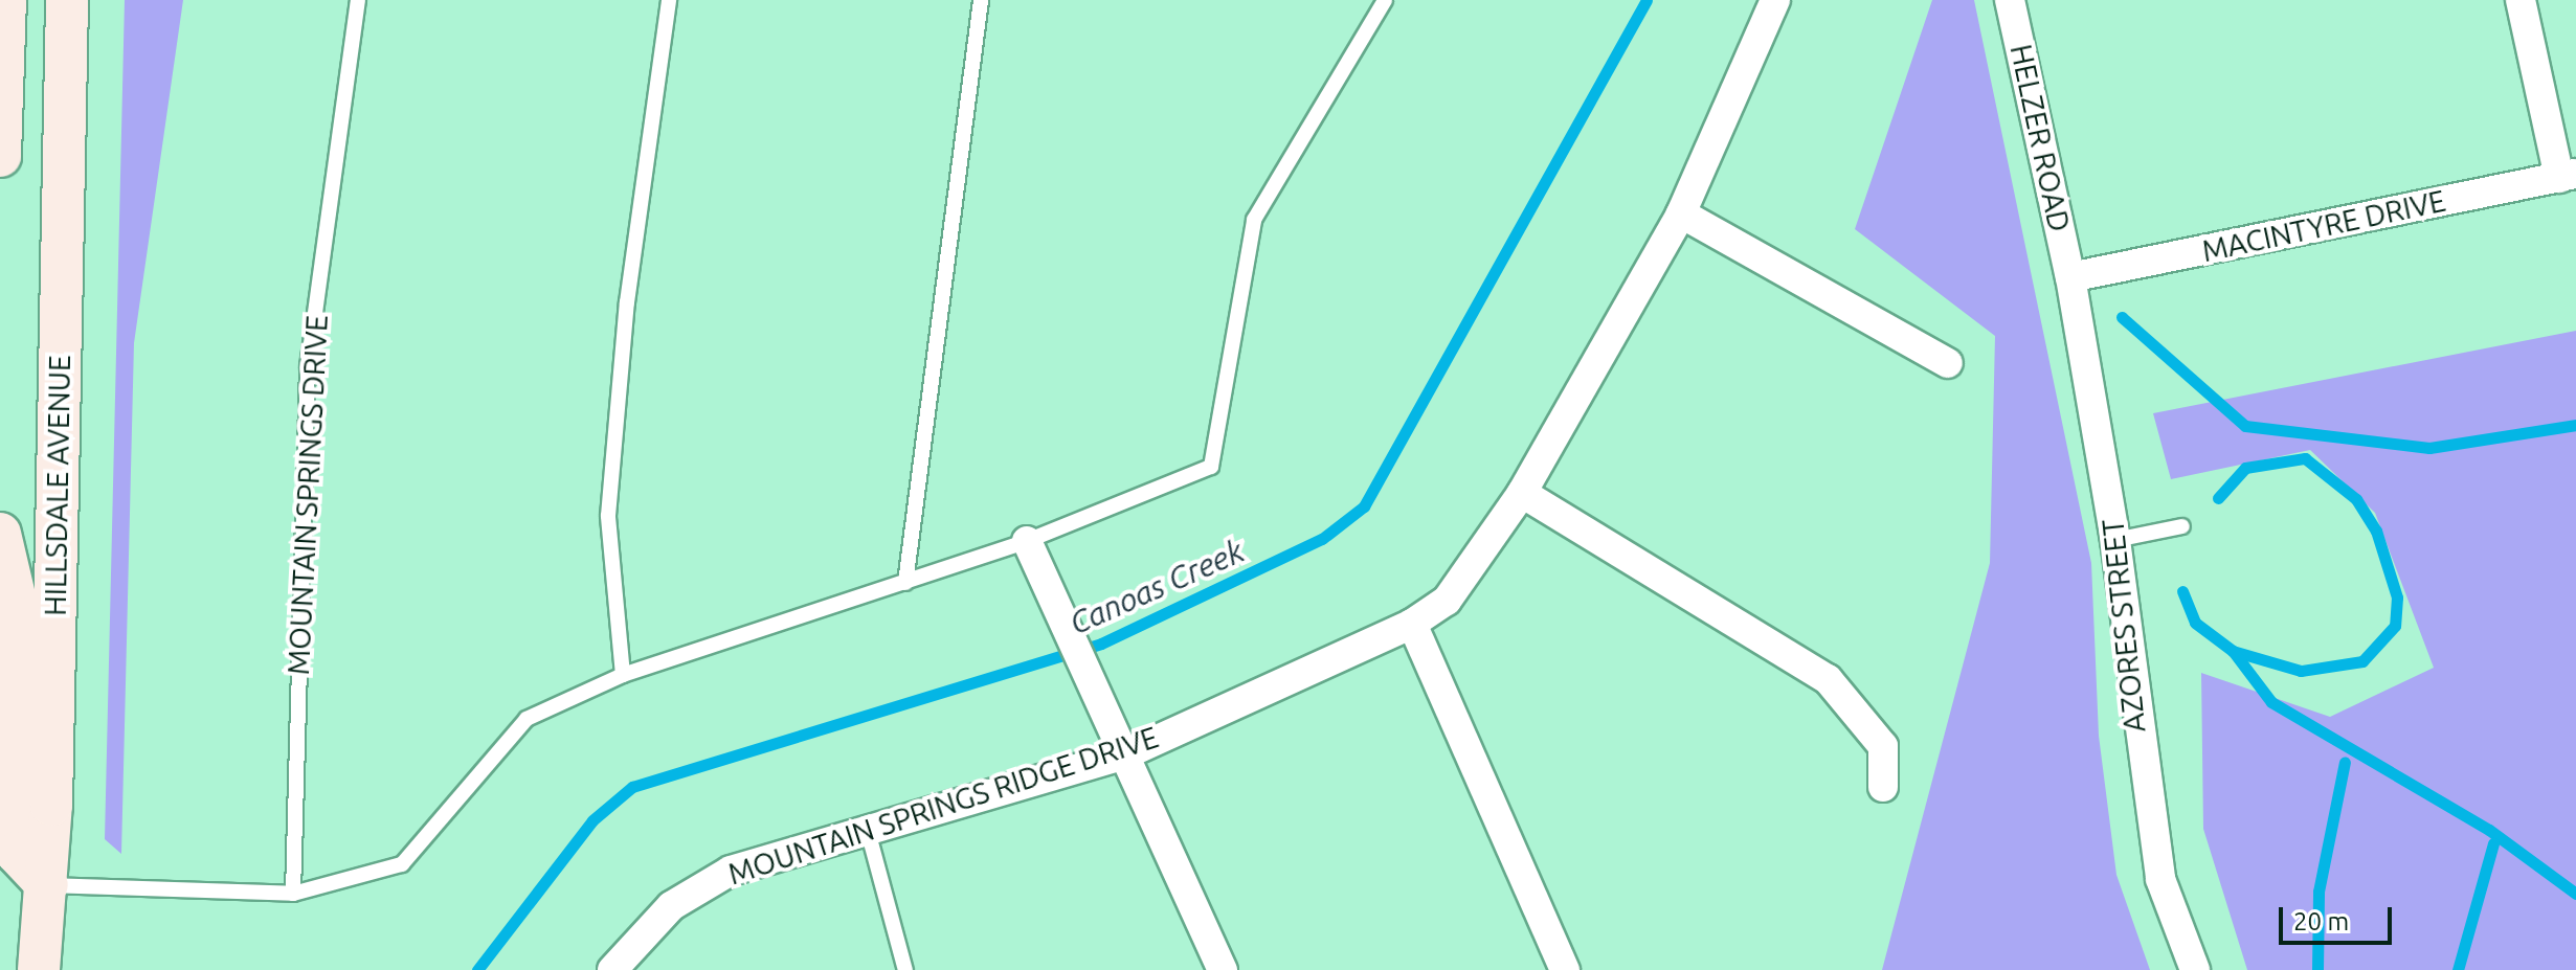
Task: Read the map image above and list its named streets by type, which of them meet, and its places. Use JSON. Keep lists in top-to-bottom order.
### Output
{
  "streets": {
    "main road": ["HILLSDALE AVENUE"],
    "street": [
      "HELZER ROAD",
      "MACINTYRE DRIVE",
      "AZORES STREET",
      "MOUNTAIN SPRINGS RIDGE DRIVE"
    ],
    "lane": ["MOUNTAIN SPRINGS DRIVE"]
  },
  "crossings": [
    ["HELZER ROAD", "MACINTYRE DRIVE"],
    ["HELZER ROAD", "AZORES STREET"],
    ["MACINTYRE DRIVE", "AZORES STREET"]
  ],
  "water": ["Canoas Creek"],
  "scale_bar": "20 m"
}
